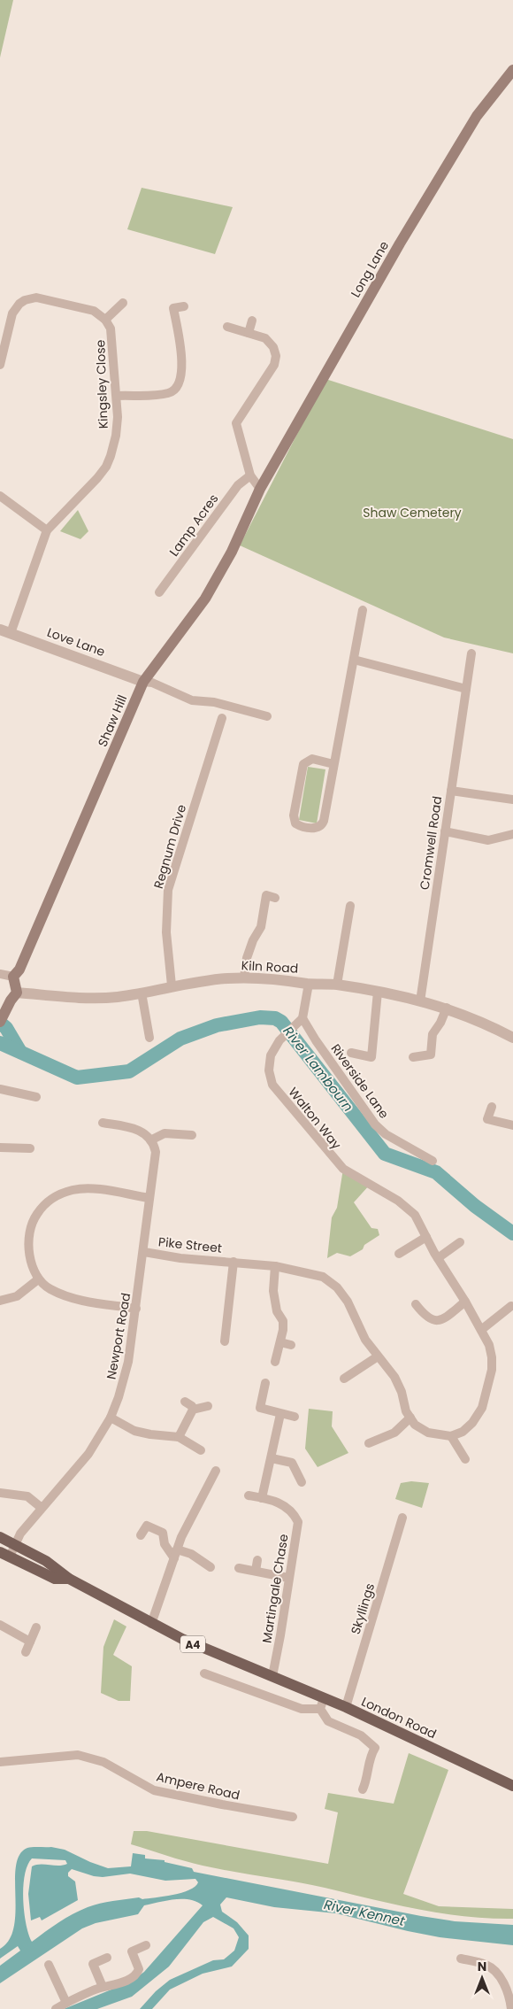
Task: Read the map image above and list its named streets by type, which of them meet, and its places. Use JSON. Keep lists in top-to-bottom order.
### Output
{
  "streets": {
    "main road": [
      "Long Lane",
      "Shaw Hill",
      "A4",
      "London Road"
    ],
    "street": [
      "Kingsley Close",
      "Lamp Acres",
      "Love Lane",
      "Cromwell Road",
      "Regnum Drive",
      "Kiln Road",
      "Riverside Lane",
      "Walton Way",
      "Pike Street",
      "Newport Road",
      "Martingale Chase",
      "Skyllings",
      "Ampere Road"
    ]
  },
  "crossings": [
    ["Long Lane", "Shaw Hill"],
    ["Kingsley Close", "Love Lane"],
    ["Love Lane", "Shaw Hill"],
    ["Cromwell Road", "Kiln Road"],
    ["Regnum Drive", "Kiln Road"],
    ["Riverside Lane", "Walton Way"],
    ["Pike Street", "Newport Road"],
    ["Newport Road", "A4"],
    ["Martingale Chase", "A4"],
    ["Martingale Chase", "London Road"],
    ["Skyllings", "London Road"],
    ["A4", "London Road"]
  ],
  "water": ["River Lambourn", "River Kennet"],
  "parks": ["Shaw Cemetery"],
  "north": "top"
}
